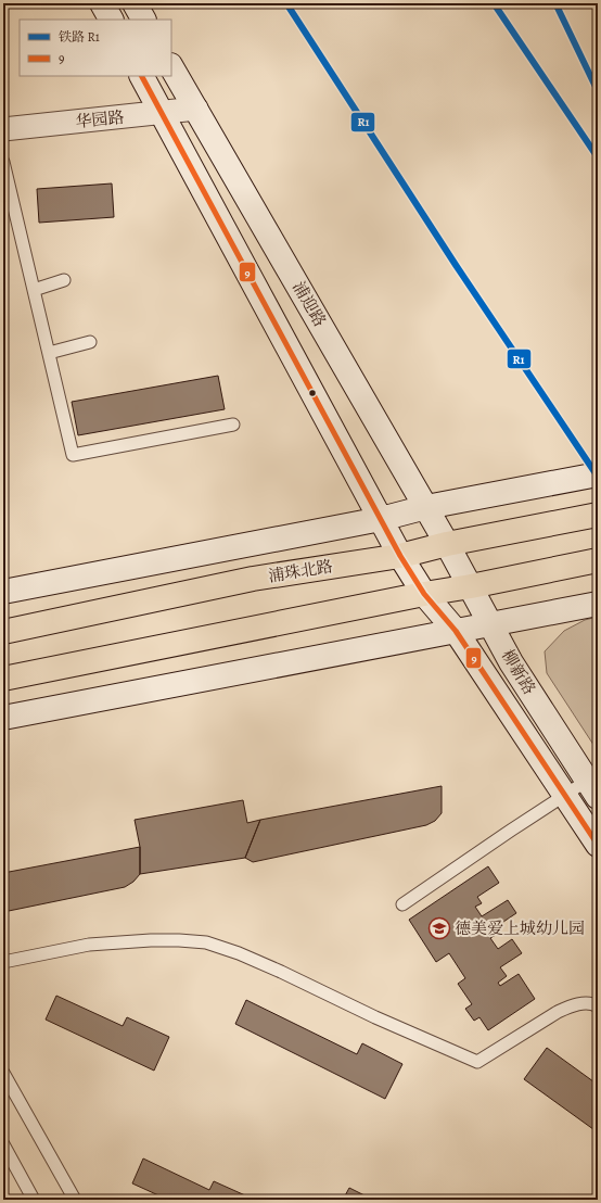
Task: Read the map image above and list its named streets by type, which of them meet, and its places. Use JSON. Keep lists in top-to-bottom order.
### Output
{
  "streets": {
    "main road": ["浦珠北路"],
    "street": ["华园路", "浦迎路", "柳新路"]
  },
  "crossings": [
    ["华园路", "浦迎路"],
    ["浦迎路", "浦珠北路"],
    ["浦迎路", "柳新路"],
    ["浦珠北路", "柳新路"]
  ],
  "places": {
    "school or university": ["德美爱上城幼儿园"]
  },
  "lines": ["rail line R1", "transit line 9"],
  "legend": ["铁路 R1", "9"]
}
